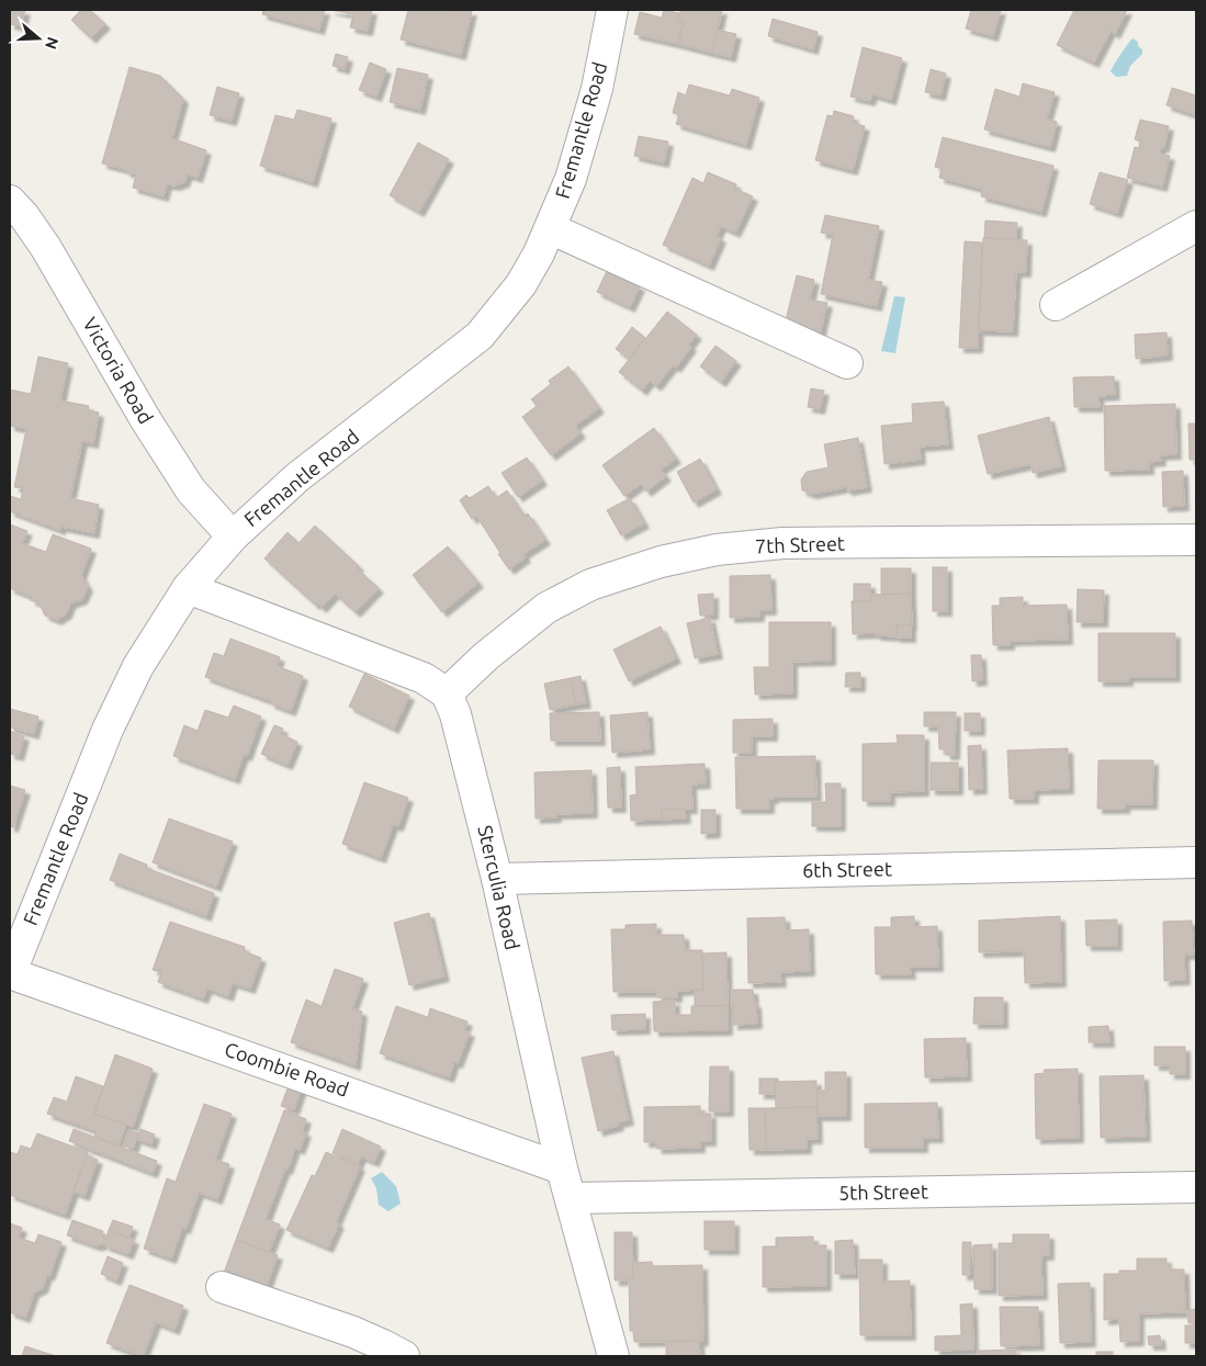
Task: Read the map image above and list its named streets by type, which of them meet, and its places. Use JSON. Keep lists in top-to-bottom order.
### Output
{
  "streets": {
    "street": [
      "Fremantle Road",
      "Victoria Road",
      "7th Street",
      "6th Street",
      "Sterculia Road",
      "Coombie Road",
      "5th Street"
    ]
  },
  "crossings": [
    ["Fremantle Road", "Victoria Road"],
    ["Fremantle Road", "Coombie Road"],
    ["7th Street", "Sterculia Road"],
    ["6th Street", "Sterculia Road"],
    ["Sterculia Road", "Coombie Road"],
    ["Sterculia Road", "5th Street"]
  ],
  "north": "right"
}
